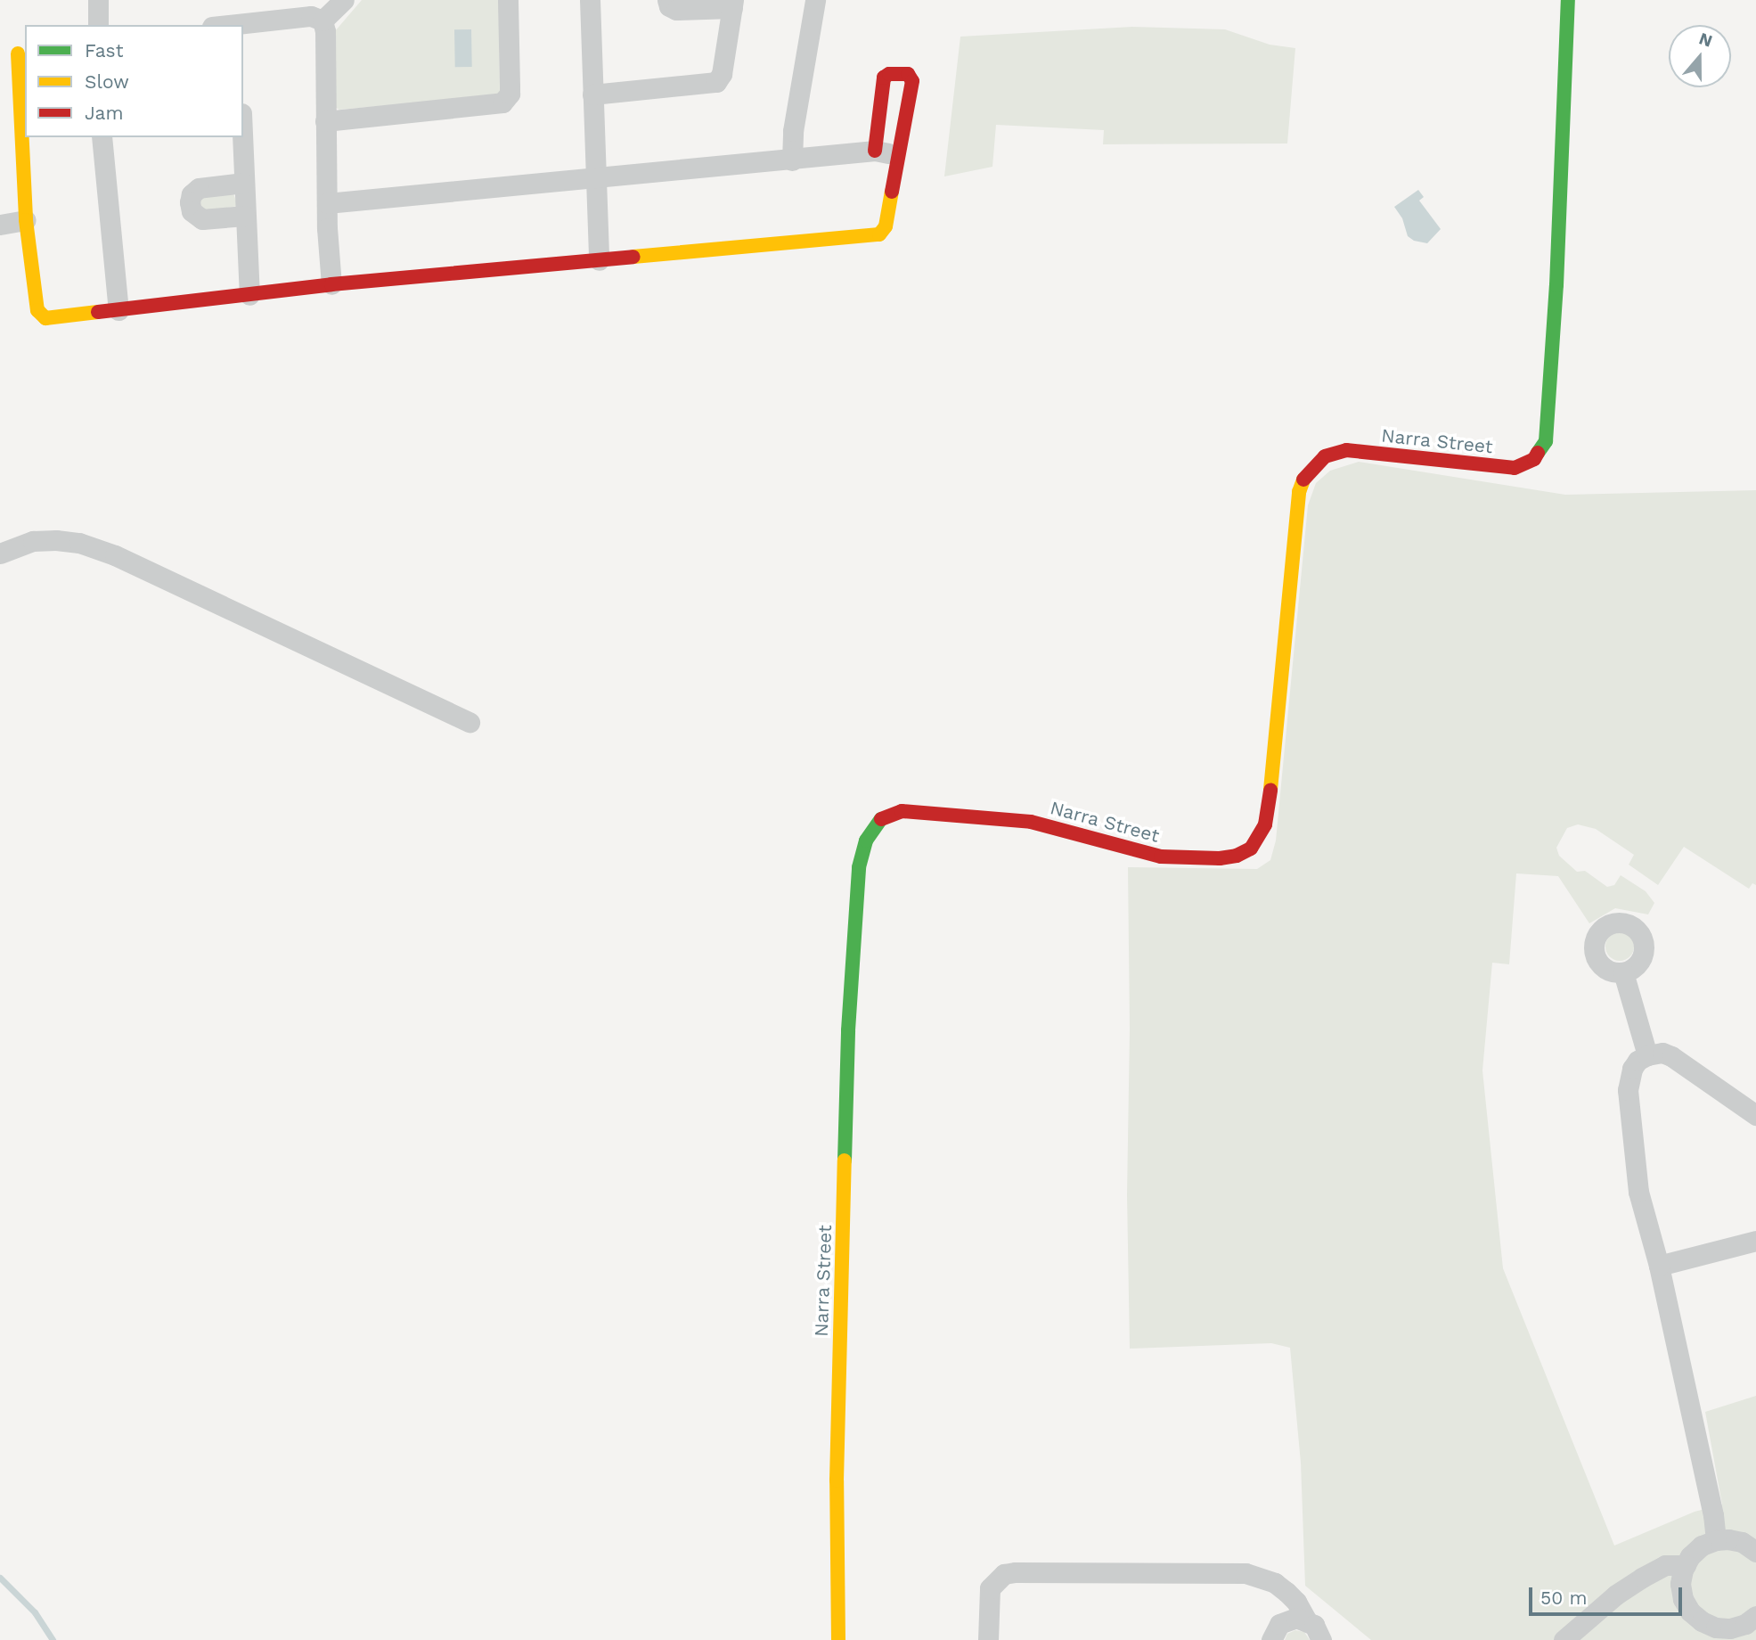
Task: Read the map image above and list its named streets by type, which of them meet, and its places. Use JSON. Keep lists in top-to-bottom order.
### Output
{
  "streets": {
    "street": ["Narra Street"]
  },
  "legend": ["Fast", "Slow", "Jam"],
  "scale_bar": "50 m",
  "north": "top"
}
